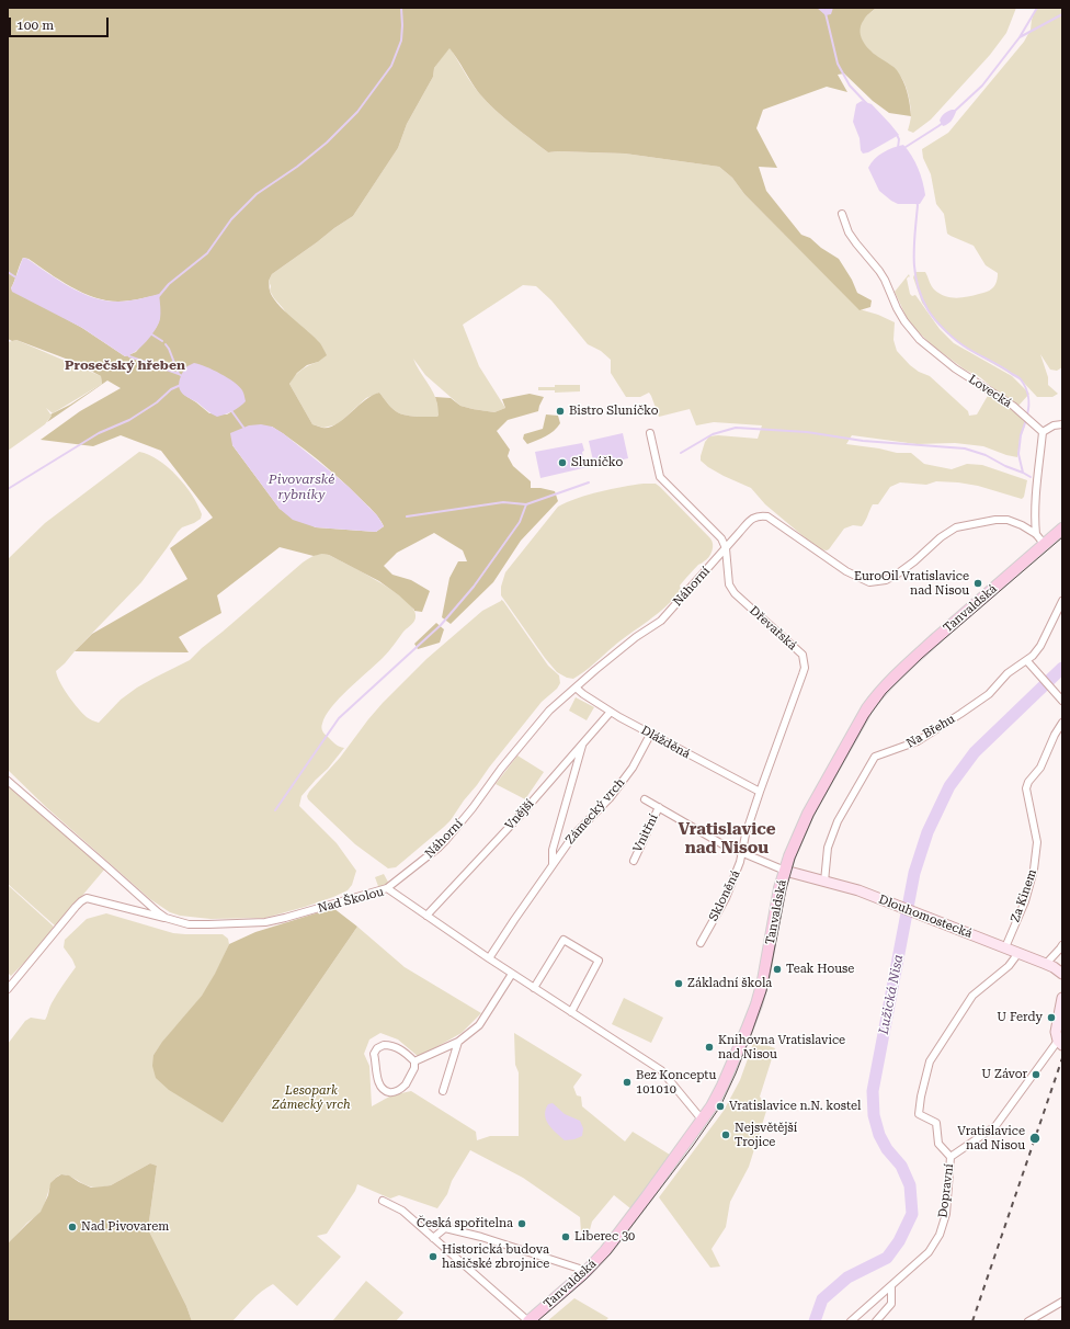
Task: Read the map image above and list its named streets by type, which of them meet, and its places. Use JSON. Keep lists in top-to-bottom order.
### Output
{
  "streets": {
    "main road": ["Tanvaldská"],
    "street": [
      "Lovecká",
      "Náhorní",
      "Dřevařská",
      "Na Břehu",
      "Dlážděná",
      "Zámecký vrch",
      "Vnější",
      "Vnitřní",
      "Skloněná",
      "Za Kinem",
      "Nad Školou",
      "Dlouhomostecká",
      "Dopravní"
    ]
  },
  "crossings": [
    ["Náhorní", "Tanvaldská"],
    ["Náhorní", "Dřevařská"],
    ["Náhorní", "Dlážděná"],
    ["Náhorní", "Nad Školou"],
    ["Tanvaldská", "Nad Školou"],
    ["Tanvaldská", "Dlouhomostecká"],
    ["Dřevařská", "Dlážděná"],
    ["Dřevařská", "Skloněná"],
    ["Na Břehu", "Dlouhomostecká"],
    ["Dlážděná", "Zámecký vrch"],
    ["Dlážděná", "Vnější"],
    ["Zámecký vrch", "Vnější"],
    ["Zámecký vrch", "Nad Školou"],
    ["Vnější", "Nad Školou"],
    ["Za Kinem", "Dlouhomostecká"]
  ],
  "districts": ["Prosečský hřeben", "Vratislavice nad Nisou"],
  "water": ["Pivovarské rybníky", "Lužická Nisa"],
  "parks": ["Lesopark Zámecký vrch"],
  "places": [
    "Bistro Sluníčko",
    "Sluníčko",
    "EuroOil Vratislavice nad Nisou",
    "Teak House",
    "Základní škola",
    "U Ferdy",
    "Knihovna Vratislavice nad Nisou",
    "U Závor",
    "Bez Konceptu 101010",
    "Vratislavice n.N. kostel",
    "Nejsvětější Trojice",
    "Vratislavice nad Nisou",
    "Česká spořitelna",
    "Nad Pivovarem",
    "Liberec 30",
    "Historická budova hasičské zbrojnice"
  ],
  "scale_bar": "100 m"
}
